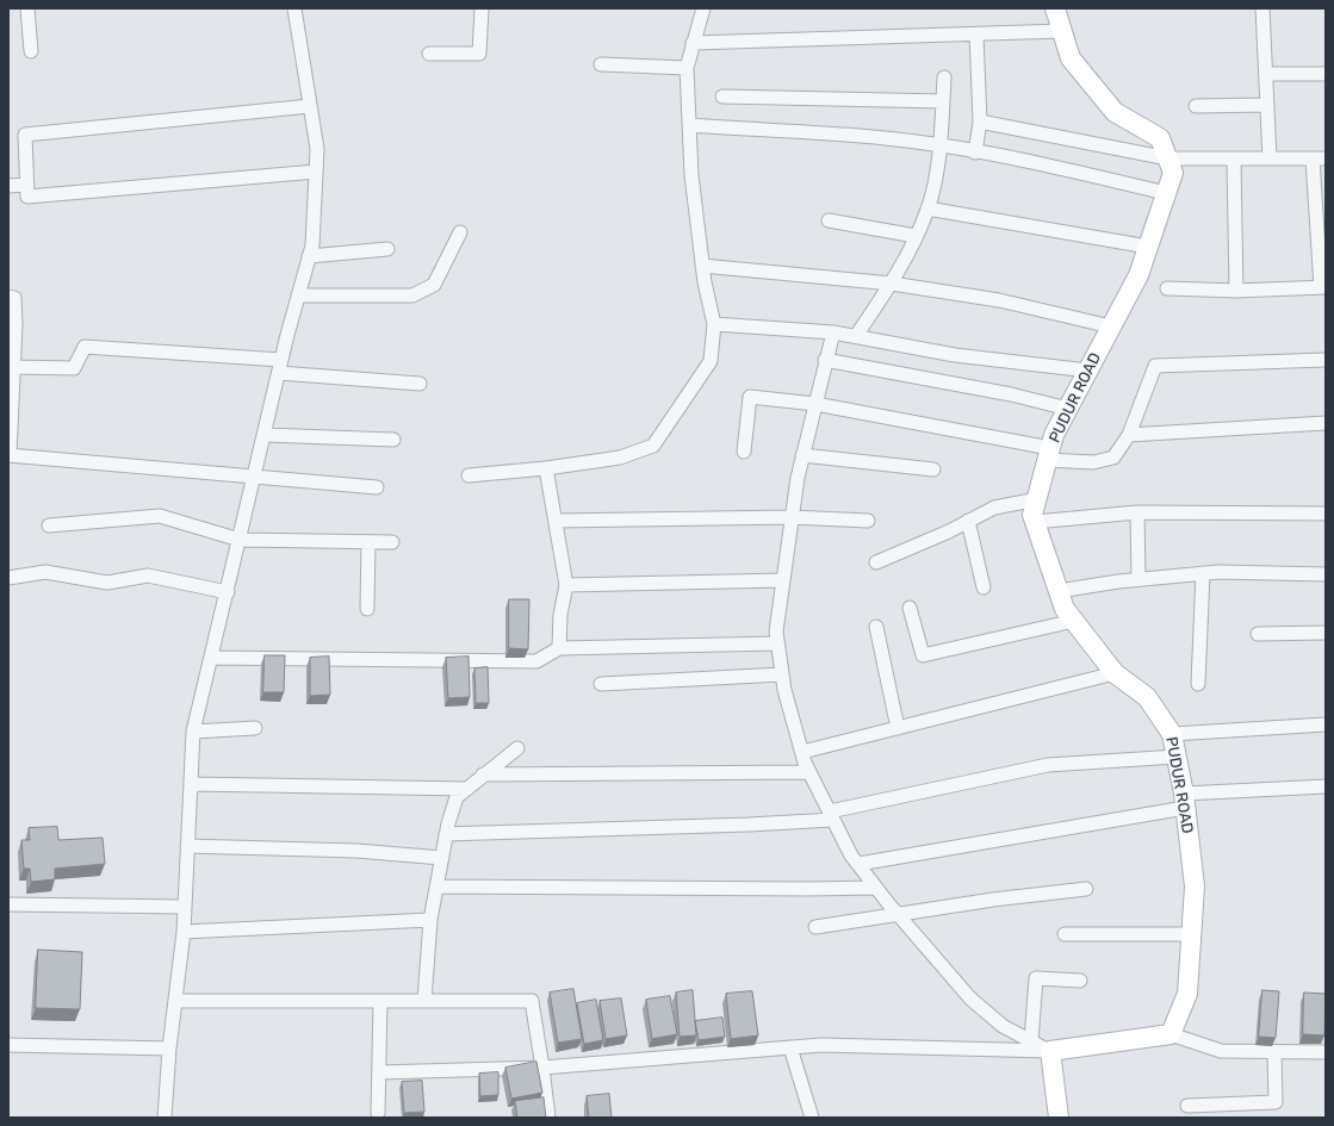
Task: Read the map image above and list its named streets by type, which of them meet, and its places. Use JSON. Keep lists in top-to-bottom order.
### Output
{
  "streets": {
    "street": ["PUDUR ROAD"]
  }
}
